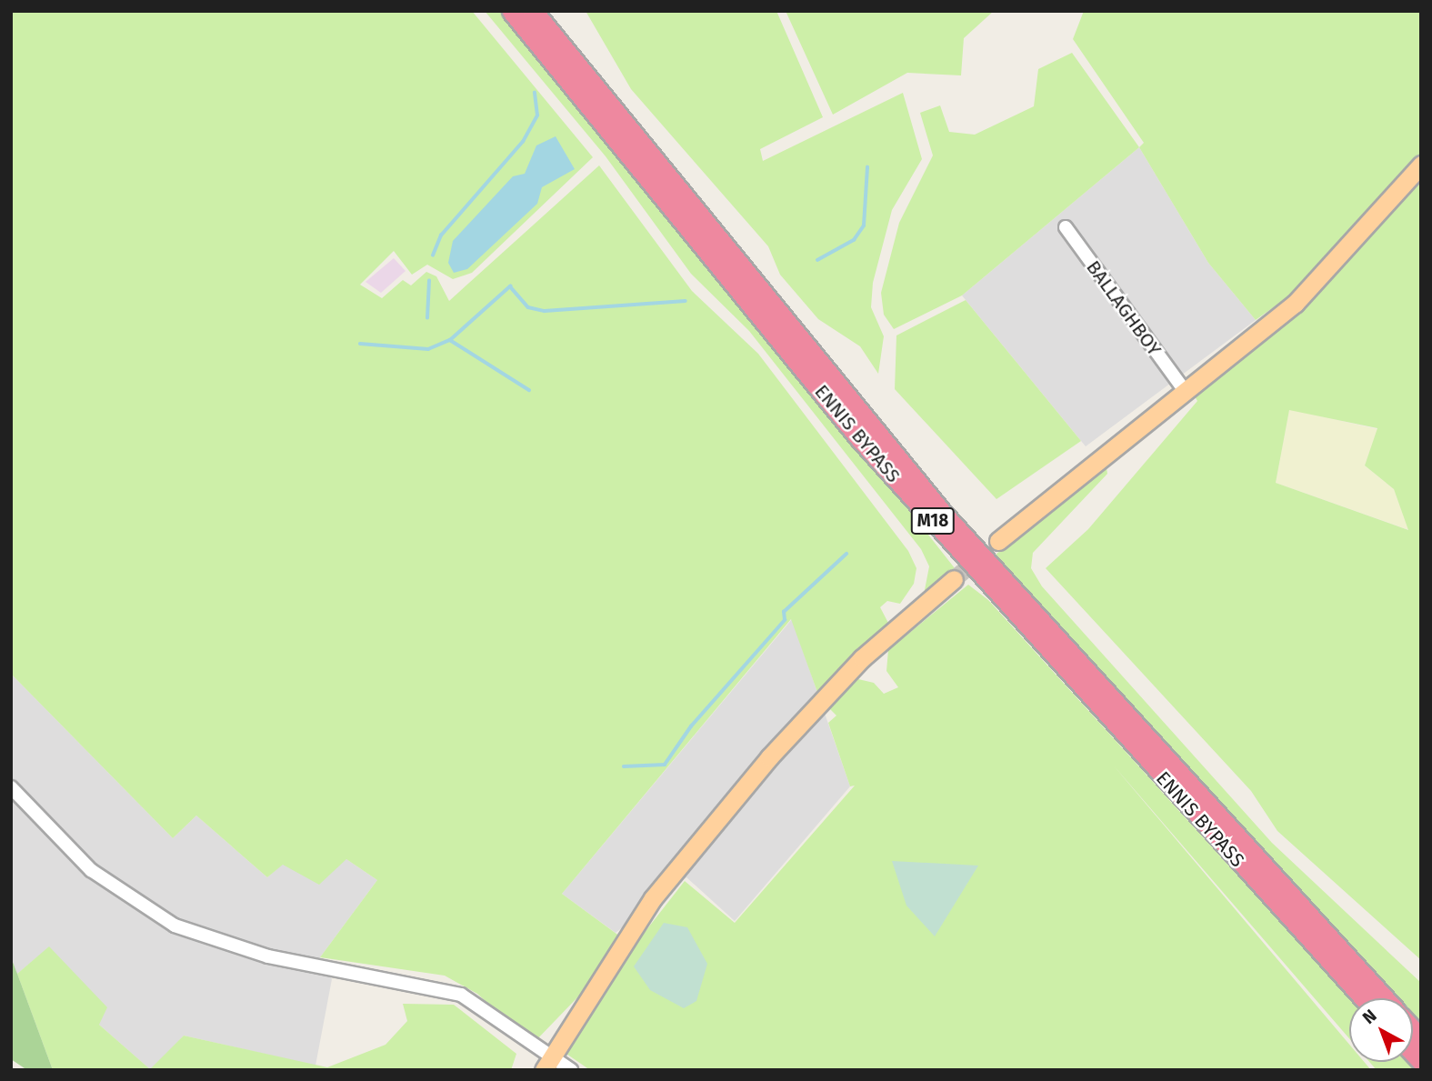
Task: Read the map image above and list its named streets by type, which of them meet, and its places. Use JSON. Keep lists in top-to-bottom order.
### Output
{
  "streets": {
    "highway": ["ENNIS BYPASS", "M18"],
    "street": ["BALLAGHBOY"]
  },
  "north": "top left"
}
